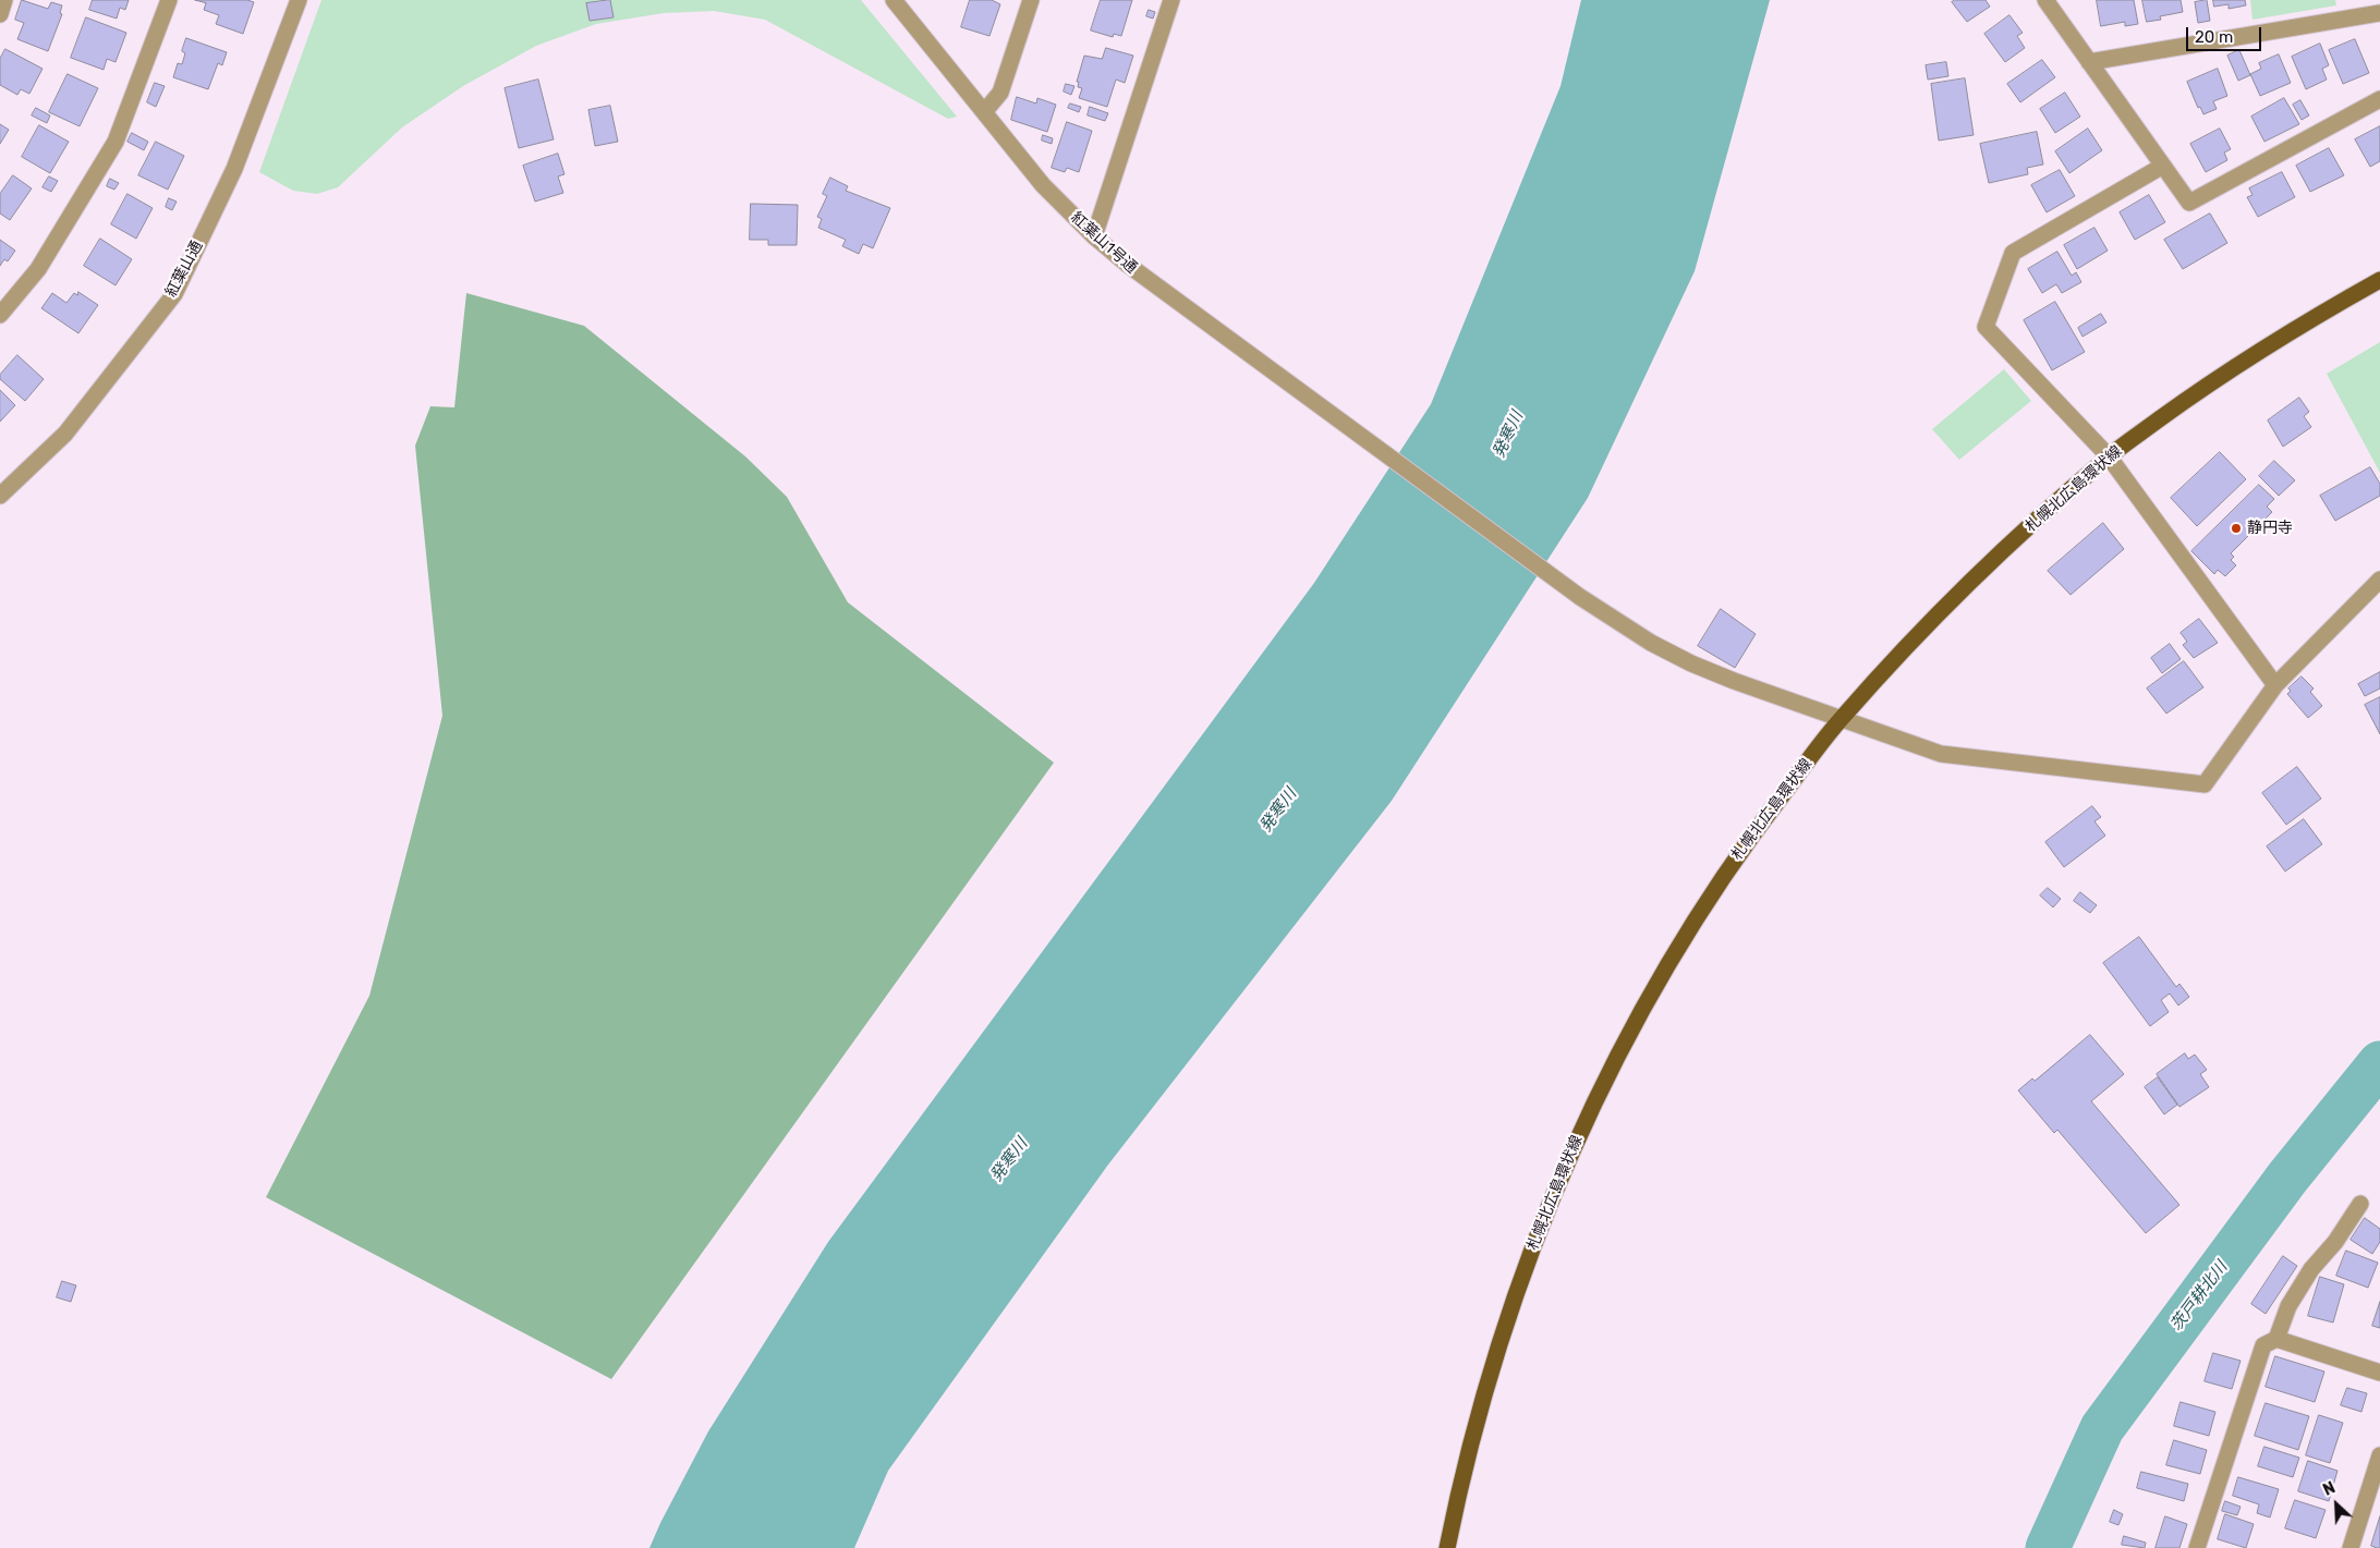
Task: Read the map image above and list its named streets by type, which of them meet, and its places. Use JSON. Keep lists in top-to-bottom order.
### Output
{
  "streets": {
    "main road": ["札幌北広島環状線"],
    "street": ["紅葉山1号通", "紅葉山通"]
  },
  "crossings": [
    ["紅葉山1号通", "札幌北広島環状線"]
  ],
  "water": ["発寒川", "茨戸耕北川"],
  "places": ["静円寺"],
  "scale_bar": "20 m",
  "north": "top left"
}
